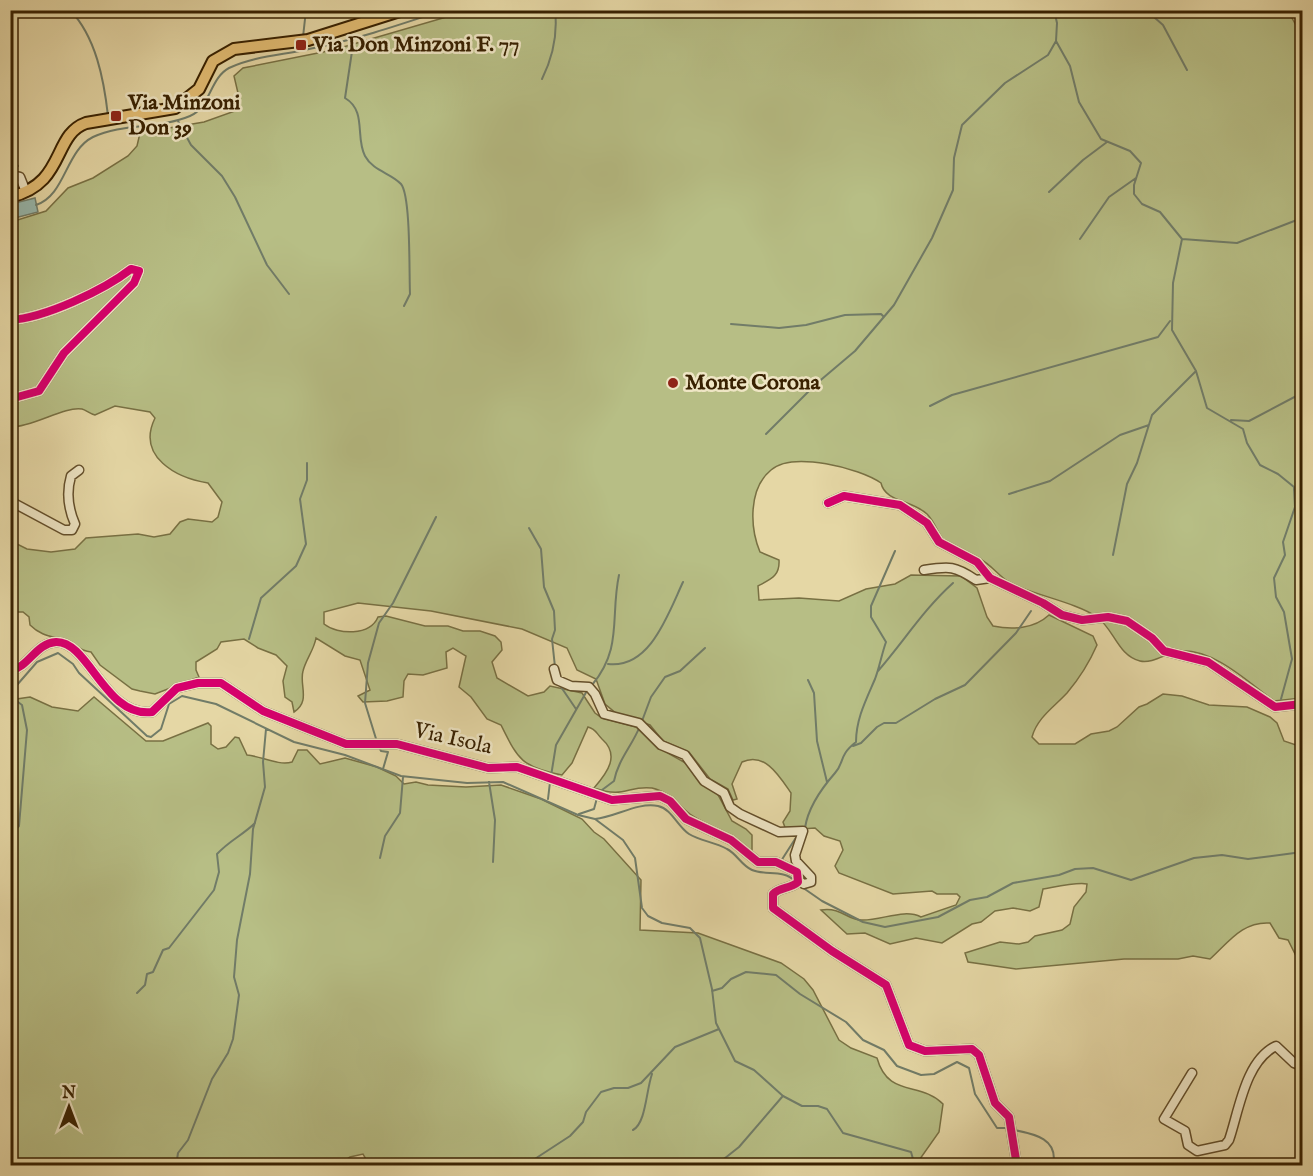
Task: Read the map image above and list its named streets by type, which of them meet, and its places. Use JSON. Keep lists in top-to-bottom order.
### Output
{
  "streets": {
    "street": ["Via Isola"]
  },
  "places": {
    "transit": ["Via Don Minzoni F. 77", "Via Minzoni Don 39"],
    "other": ["Monte Corona"]
  },
  "north": "top"
}
